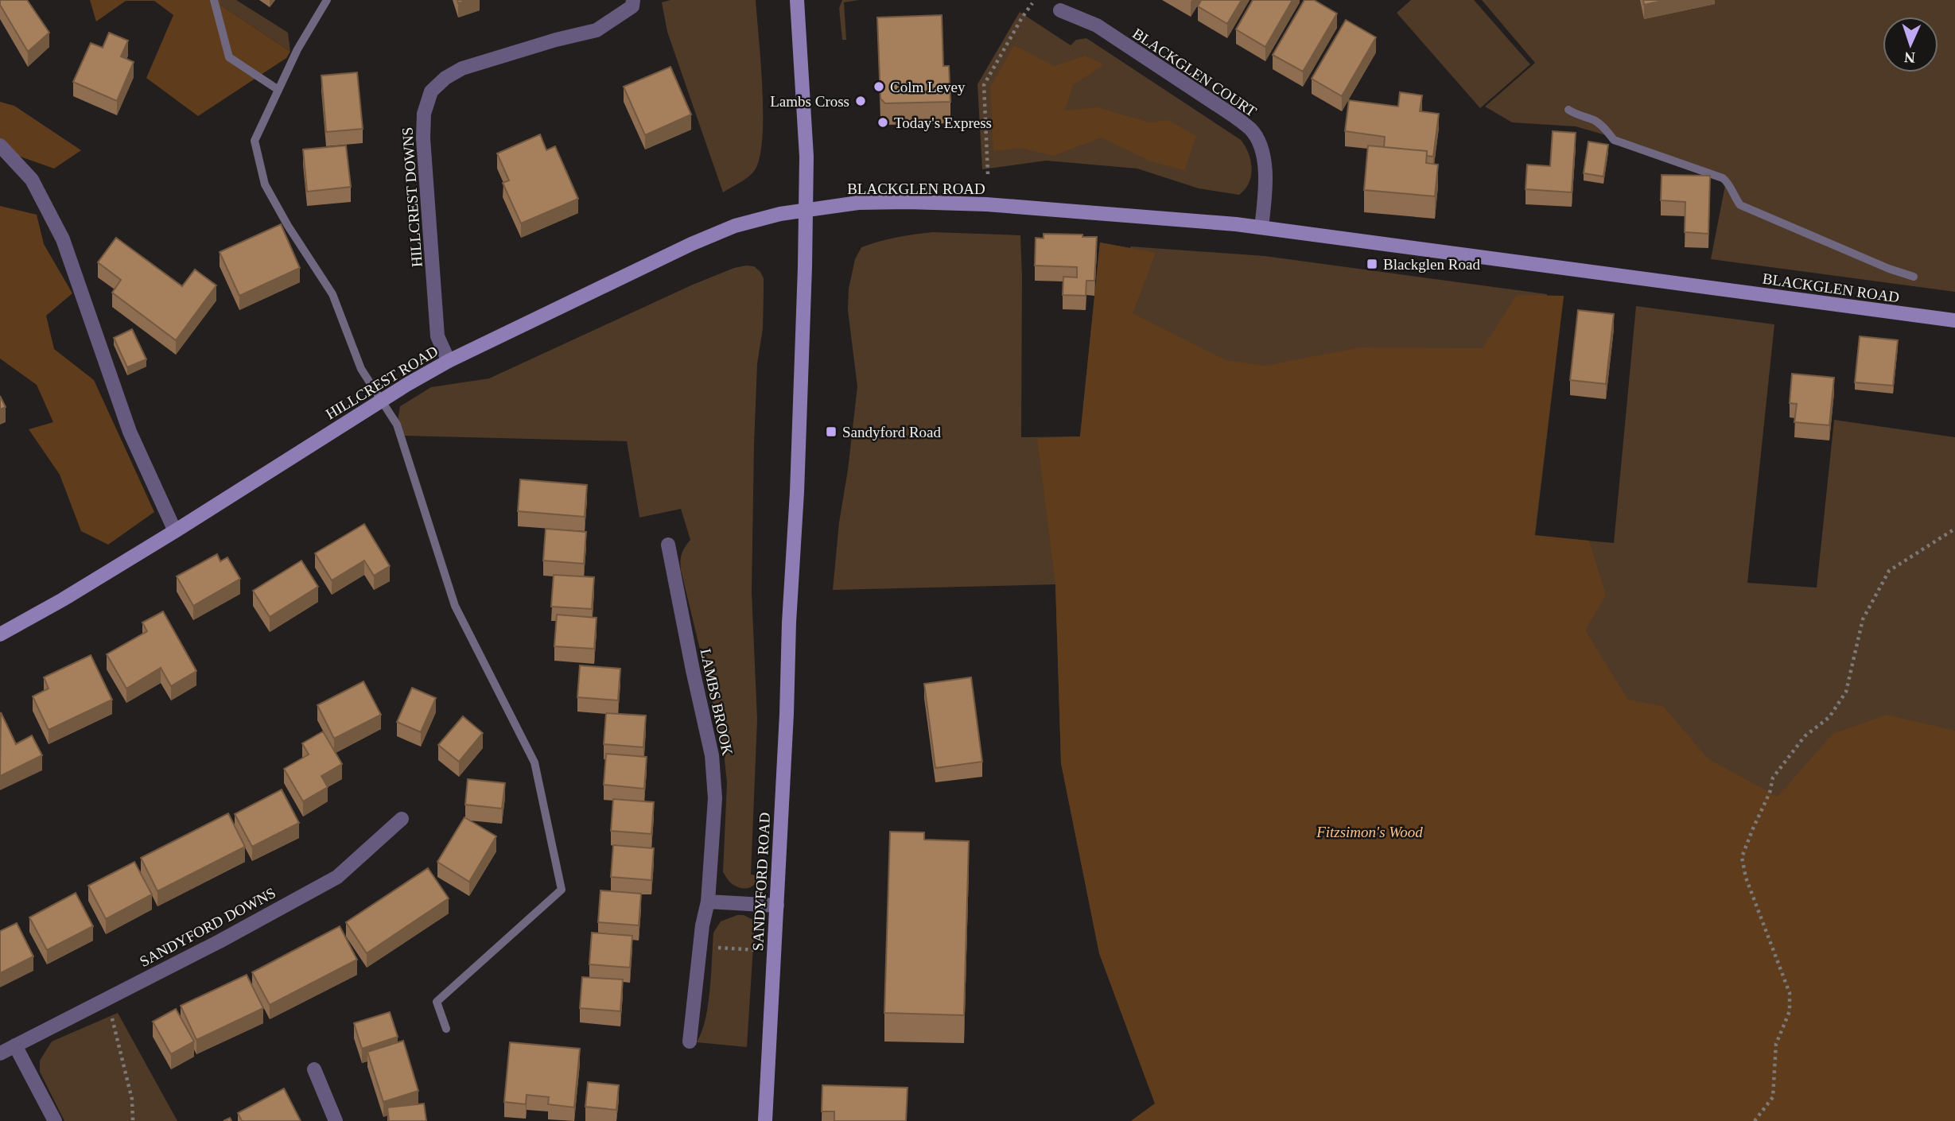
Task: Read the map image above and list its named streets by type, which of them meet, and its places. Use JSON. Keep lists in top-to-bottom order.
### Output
{
  "streets": {
    "street": [
      "BLACKGLEN COURT",
      "BLACKGLEN ROAD",
      "HILLCREST DOWNS",
      "HILLCREST ROAD",
      "LAMBS BROOK",
      "SANDYFORD ROAD",
      "SANDYFORD DOWNS"
    ]
  },
  "crossings": [
    ["BLACKGLEN COURT", "BLACKGLEN ROAD"],
    ["BLACKGLEN ROAD", "HILLCREST ROAD"],
    ["BLACKGLEN ROAD", "SANDYFORD ROAD"],
    ["HILLCREST DOWNS", "HILLCREST ROAD"],
    ["HILLCREST ROAD", "SANDYFORD ROAD"]
  ],
  "parks": ["Fitzsimon's Wood"],
  "places": {
    "other": ["Colm Levey", "Lambs Cross", "Today's Express"],
    "transit": ["Blackglen Road", "Sandyford Road"]
  },
  "north": "bottom"
}
